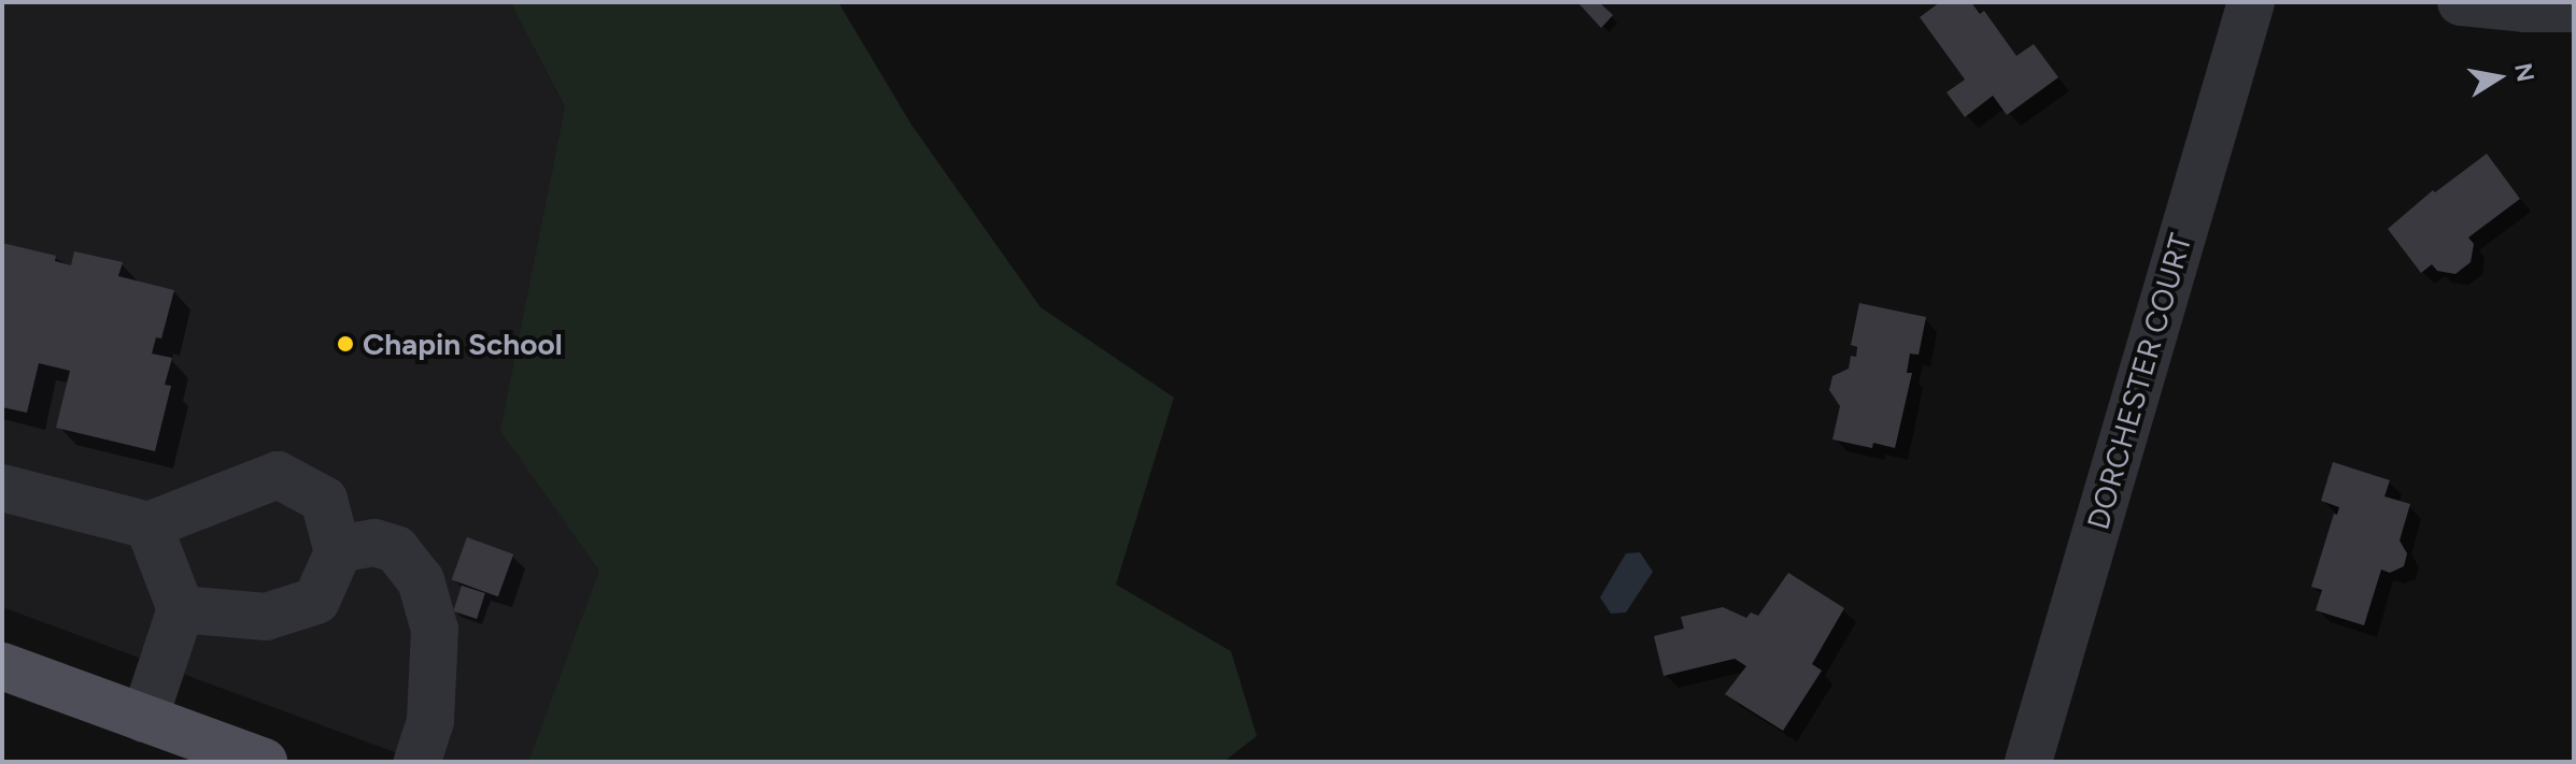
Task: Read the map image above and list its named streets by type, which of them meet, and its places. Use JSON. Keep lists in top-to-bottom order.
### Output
{
  "streets": {
    "street": ["DORCHESTER COURT"]
  },
  "places": ["Chapin School"],
  "north": "right"
}
